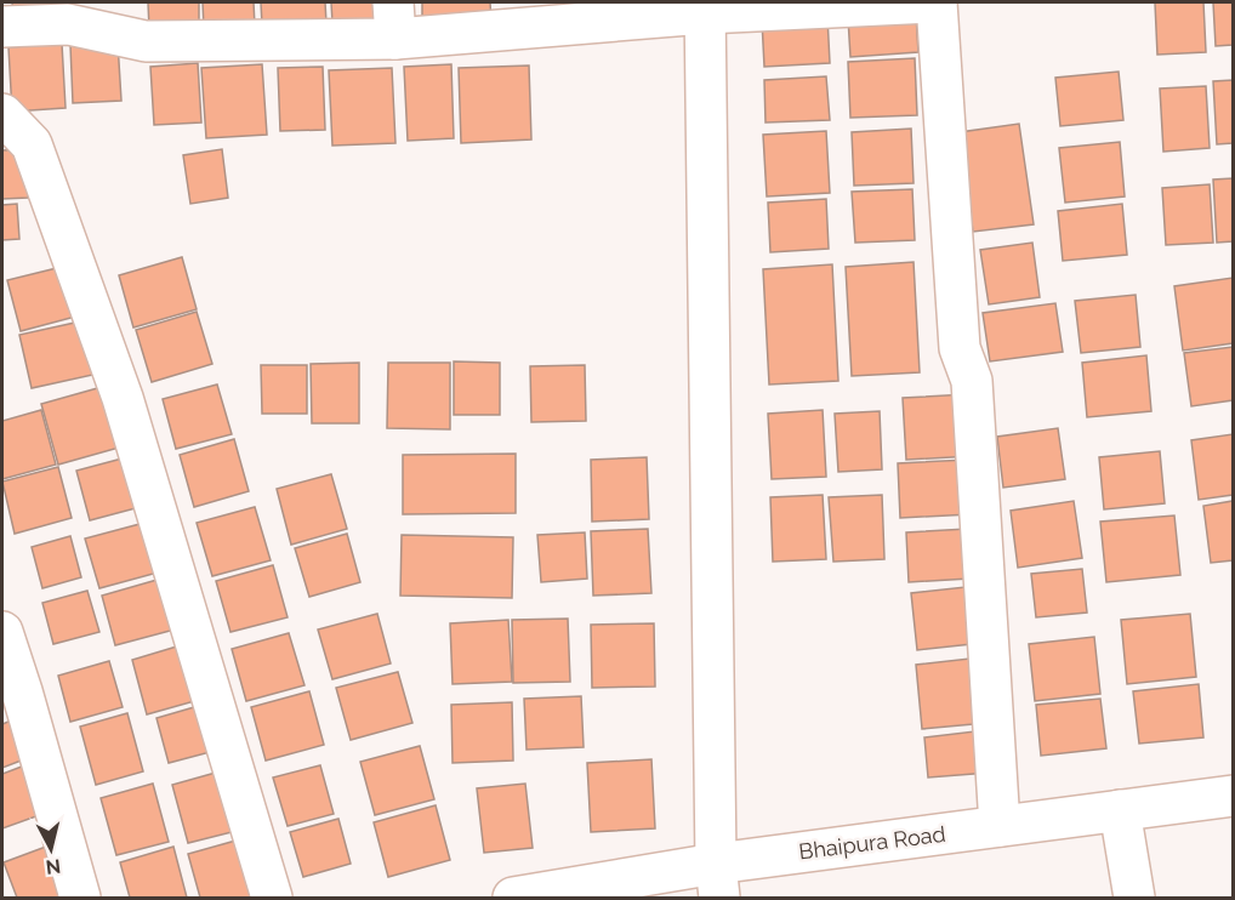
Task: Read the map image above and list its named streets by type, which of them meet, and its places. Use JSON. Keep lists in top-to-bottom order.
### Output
{
  "streets": {
    "street": ["Bhaipura Road"]
  },
  "north": "bottom"
}
